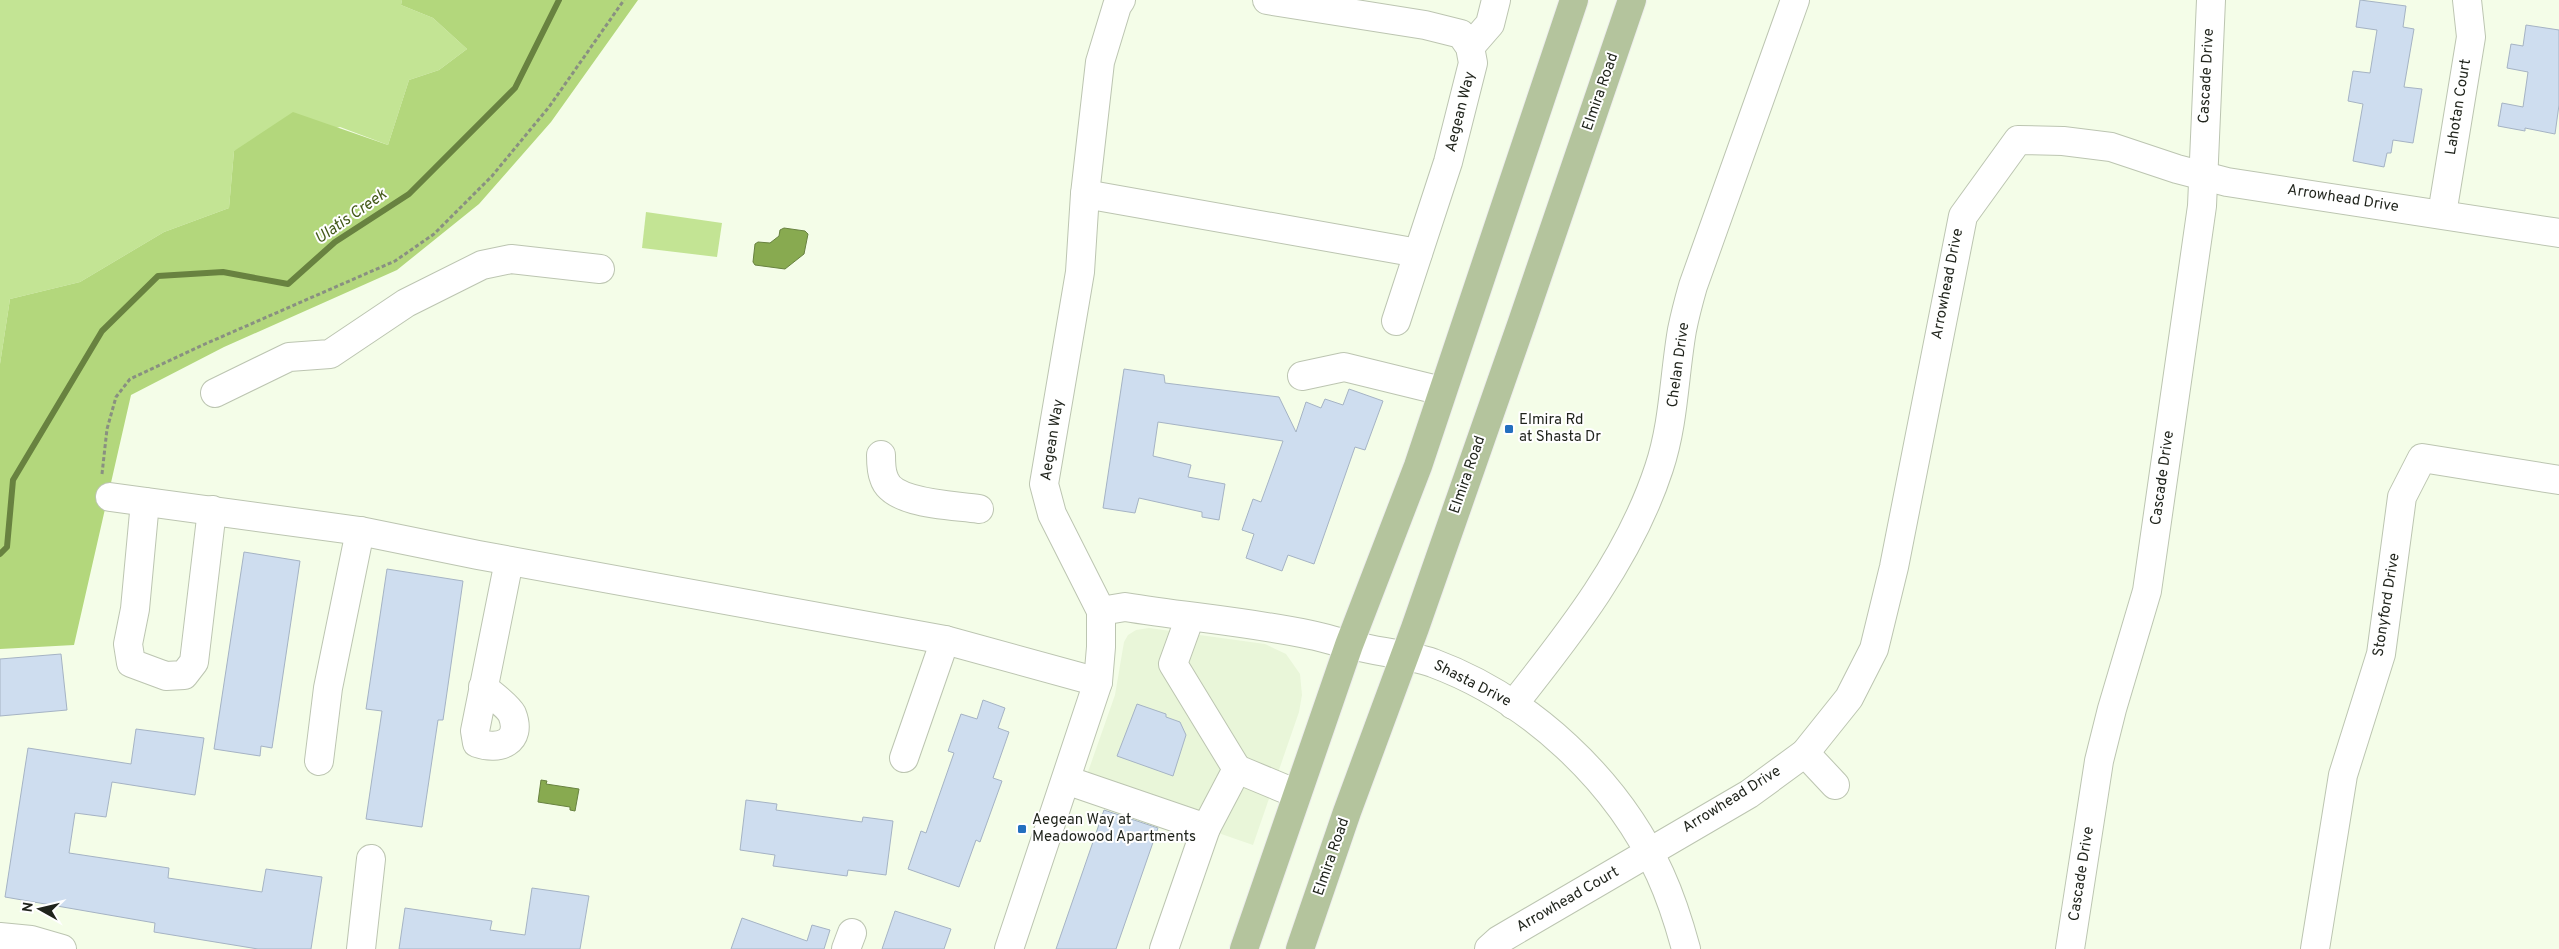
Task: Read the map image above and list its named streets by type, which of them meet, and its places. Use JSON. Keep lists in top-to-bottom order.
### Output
{
  "streets": {
    "main road": ["Elmira Road"],
    "street": [
      "Cascade Drive",
      "Lahotan Court",
      "Aegean Way",
      "Arrowhead Drive",
      "Chelan Drive",
      "Stonyford Drive",
      "Shasta Drive",
      "Arrowhead Court"
    ]
  },
  "crossings": [
    ["Cascade Drive", "Arrowhead Drive"],
    ["Elmira Road", "Shasta Drive"],
    ["Lahotan Court", "Arrowhead Drive"],
    ["Aegean Way", "Shasta Drive"],
    ["Arrowhead Drive", "Shasta Drive"],
    ["Arrowhead Drive", "Arrowhead Court"],
    ["Chelan Drive", "Shasta Drive"],
    ["Shasta Drive", "Arrowhead Court"]
  ],
  "water": ["Ulatis Creek"],
  "places": {
    "transit": ["Elmira Rd at Shasta Dr", "Aegean Way at Meadowood Apartments"]
  },
  "north": "left"
}
